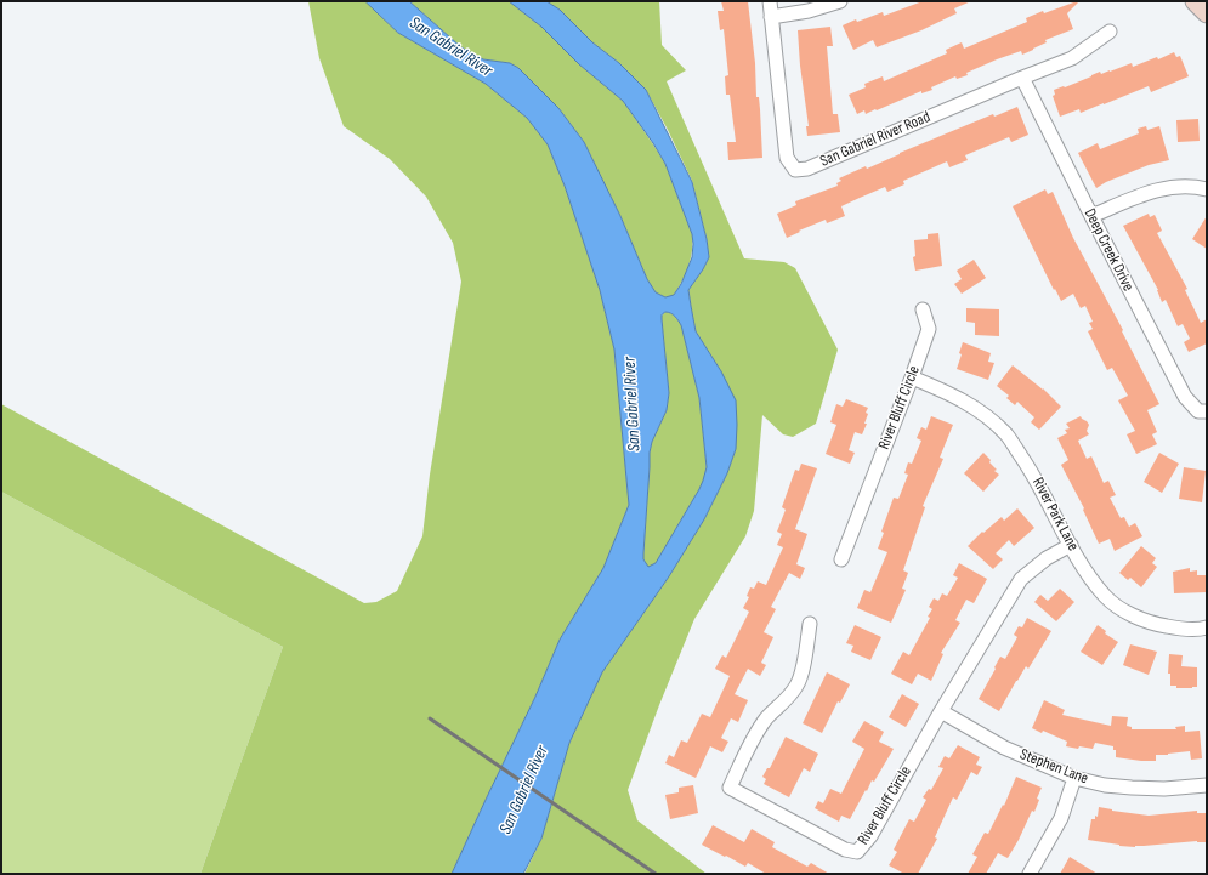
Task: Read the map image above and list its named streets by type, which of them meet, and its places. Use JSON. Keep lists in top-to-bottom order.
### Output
{
  "streets": {
    "street": [
      "San Gabriel River Road",
      "Deep Creek Drive",
      "River Bluff Circle",
      "River Park Lane",
      "Stephen Lane"
    ]
  },
  "crossings": [
    ["San Gabriel River Road", "Deep Creek Drive"],
    ["River Bluff Circle", "River Park Lane"],
    ["River Bluff Circle", "Stephen Lane"]
  ],
  "water": ["San Gabriel River"]
}
